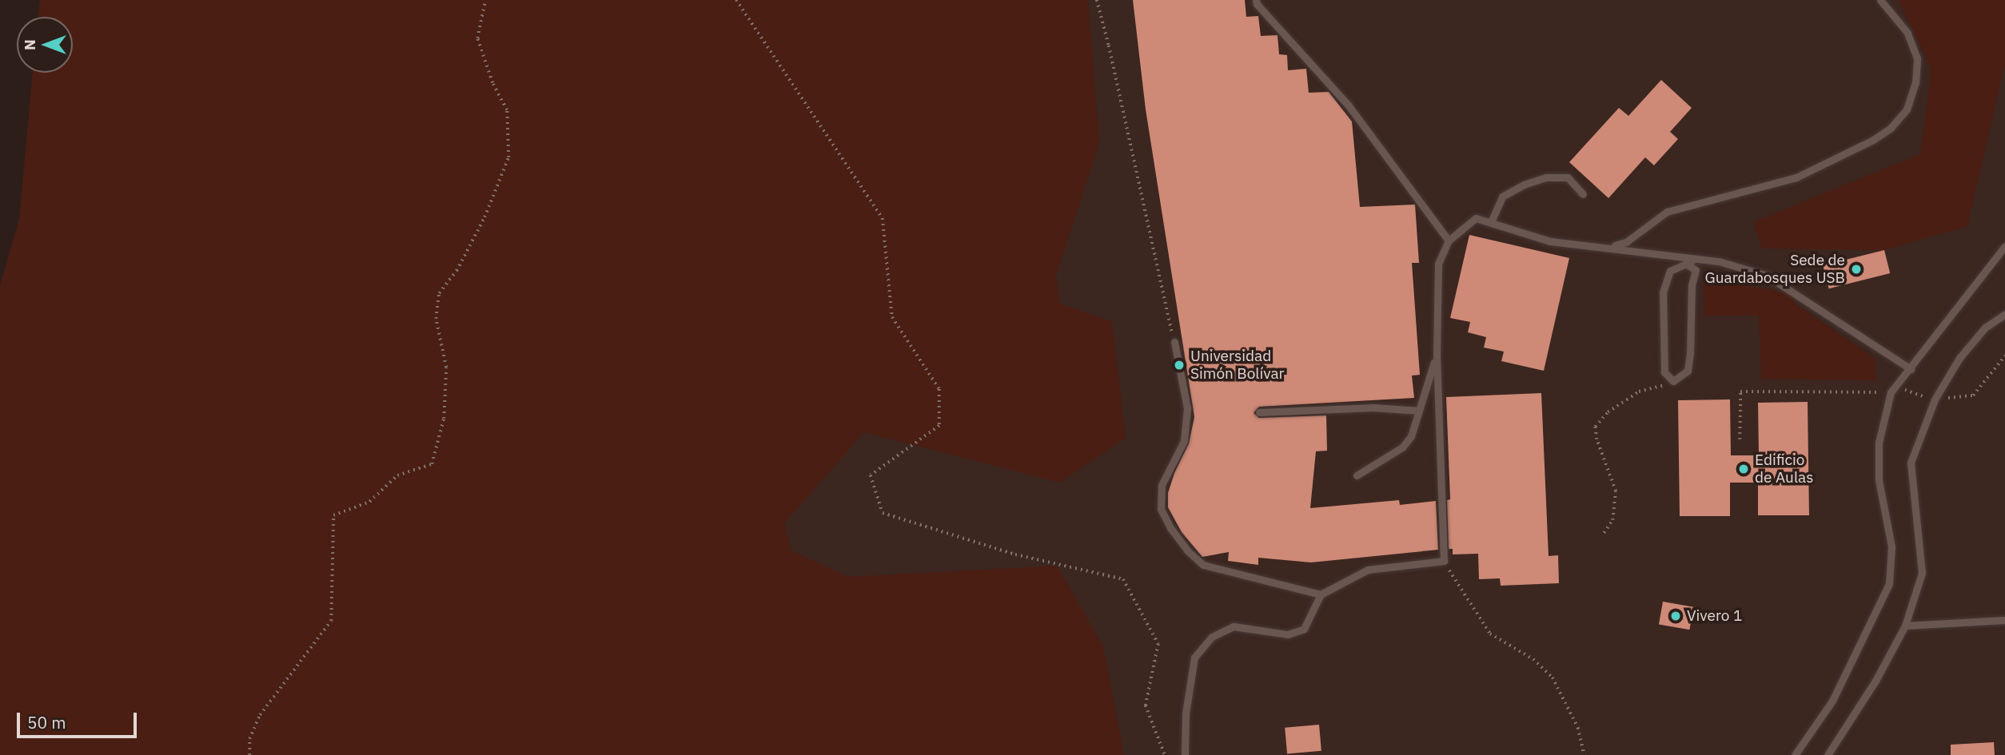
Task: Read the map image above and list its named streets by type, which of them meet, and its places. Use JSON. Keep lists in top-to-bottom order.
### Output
{
  "places": [
    "Sede de Guardabosques USB",
    "Universidad Simón Bolívar",
    "Edificio de Aulas",
    "Vivero 1"
  ],
  "scale_bar": "50 m",
  "north": "left"
}
